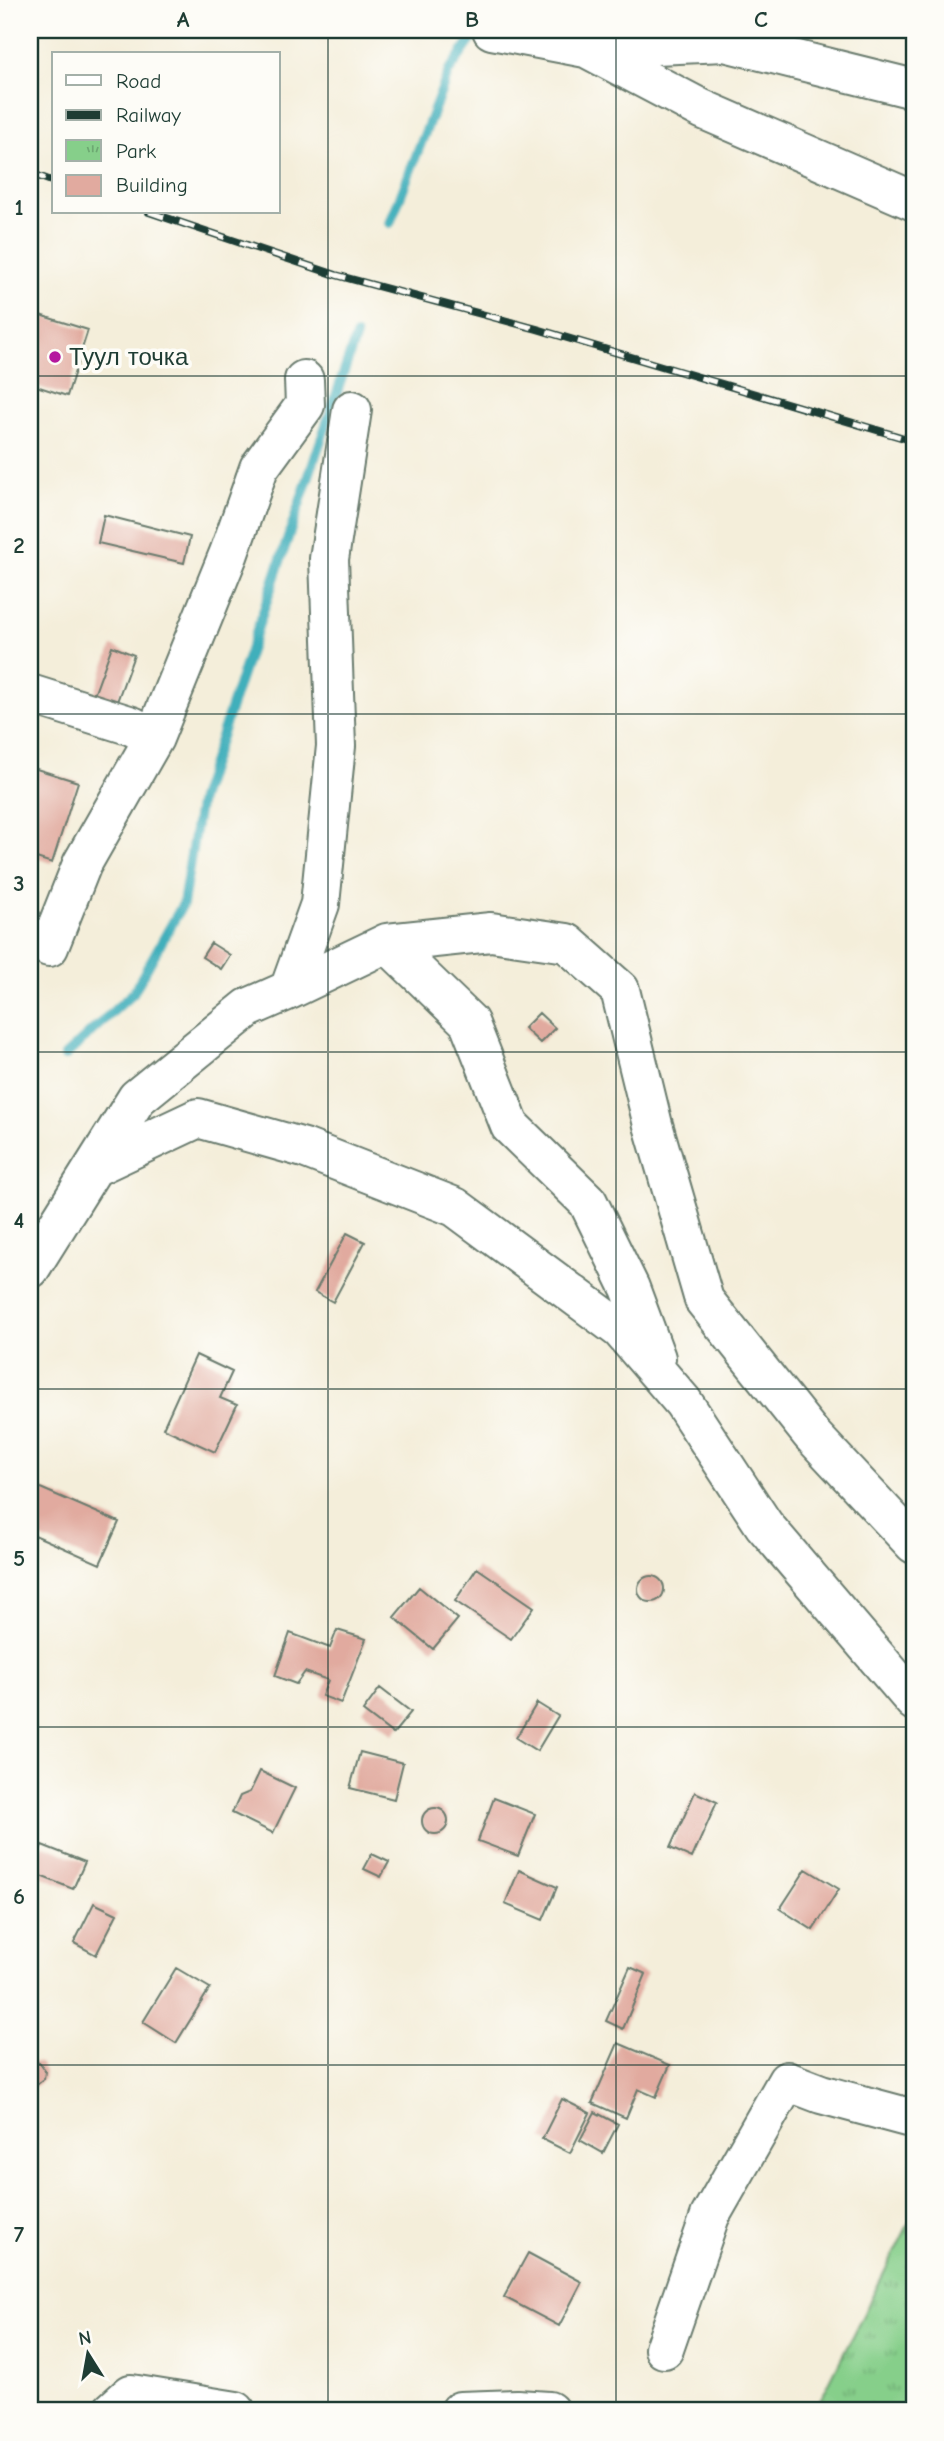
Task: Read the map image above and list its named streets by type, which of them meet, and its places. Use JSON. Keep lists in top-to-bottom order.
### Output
{
  "places": ["Туул точка"],
  "legend": [
    "Road",
    "Railway",
    "Park",
    "Building"
  ],
  "north": "top",
  "grid": {
    "columns": ["A", "B", "C"],
    "rows": [
      "1",
      "2",
      "3",
      "4",
      "5",
      "6",
      "7"
    ]
  }
}
